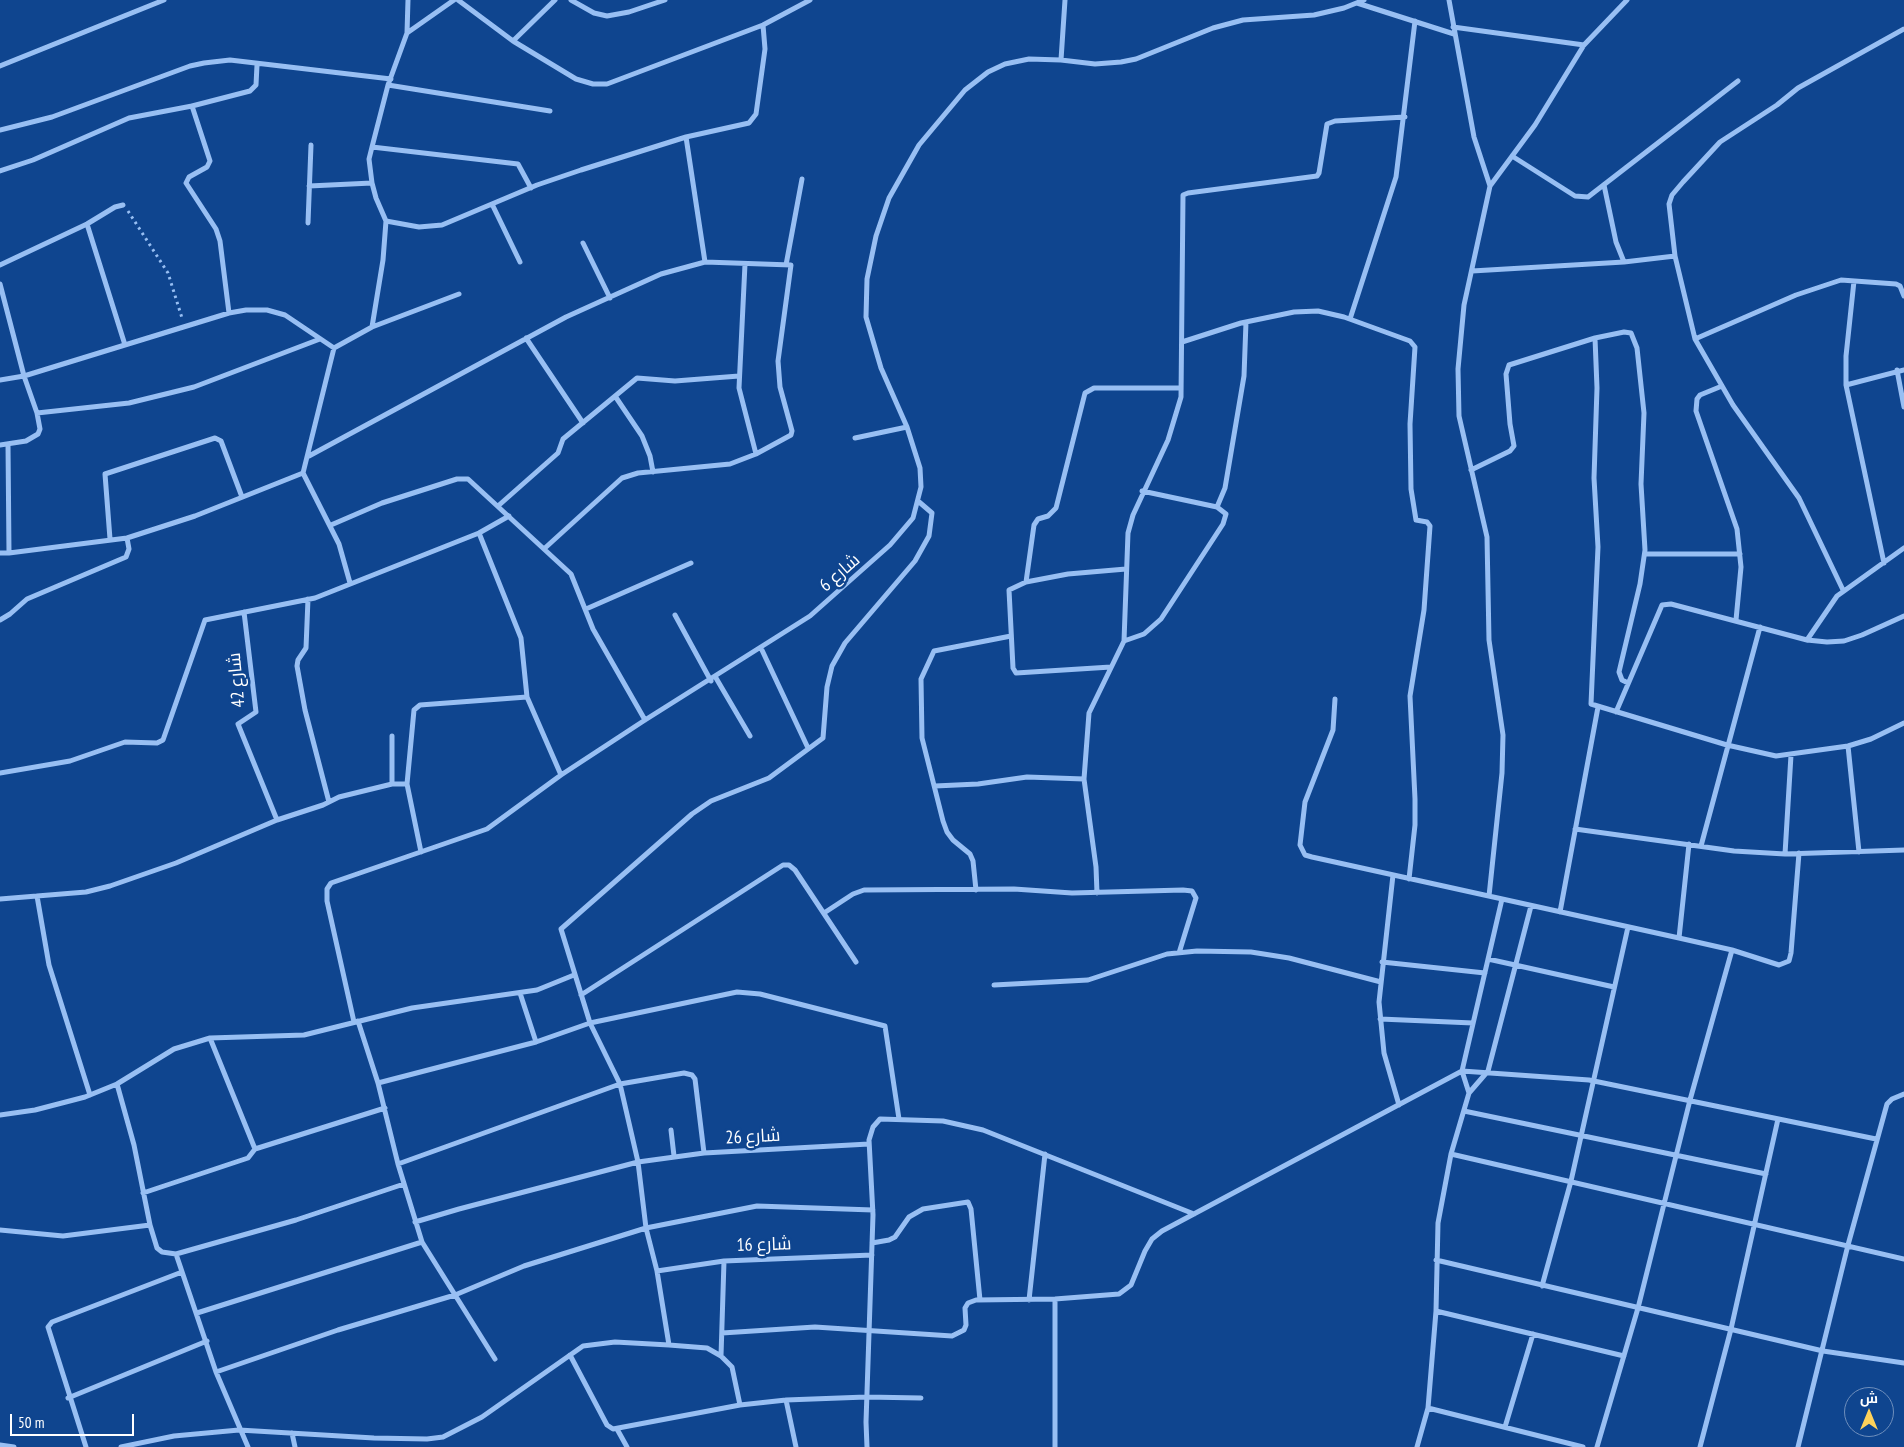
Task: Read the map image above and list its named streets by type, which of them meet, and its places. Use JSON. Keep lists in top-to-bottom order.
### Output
{
  "streets": {
    "street": [
      "شارع 6",
      "شارع 42",
      "شارع 26",
      "شارع 16"
    ]
  },
  "crossings": [
    ["شارع 6", "شارع 26"]
  ],
  "scale_bar": "50 m",
  "north": "top"
}
